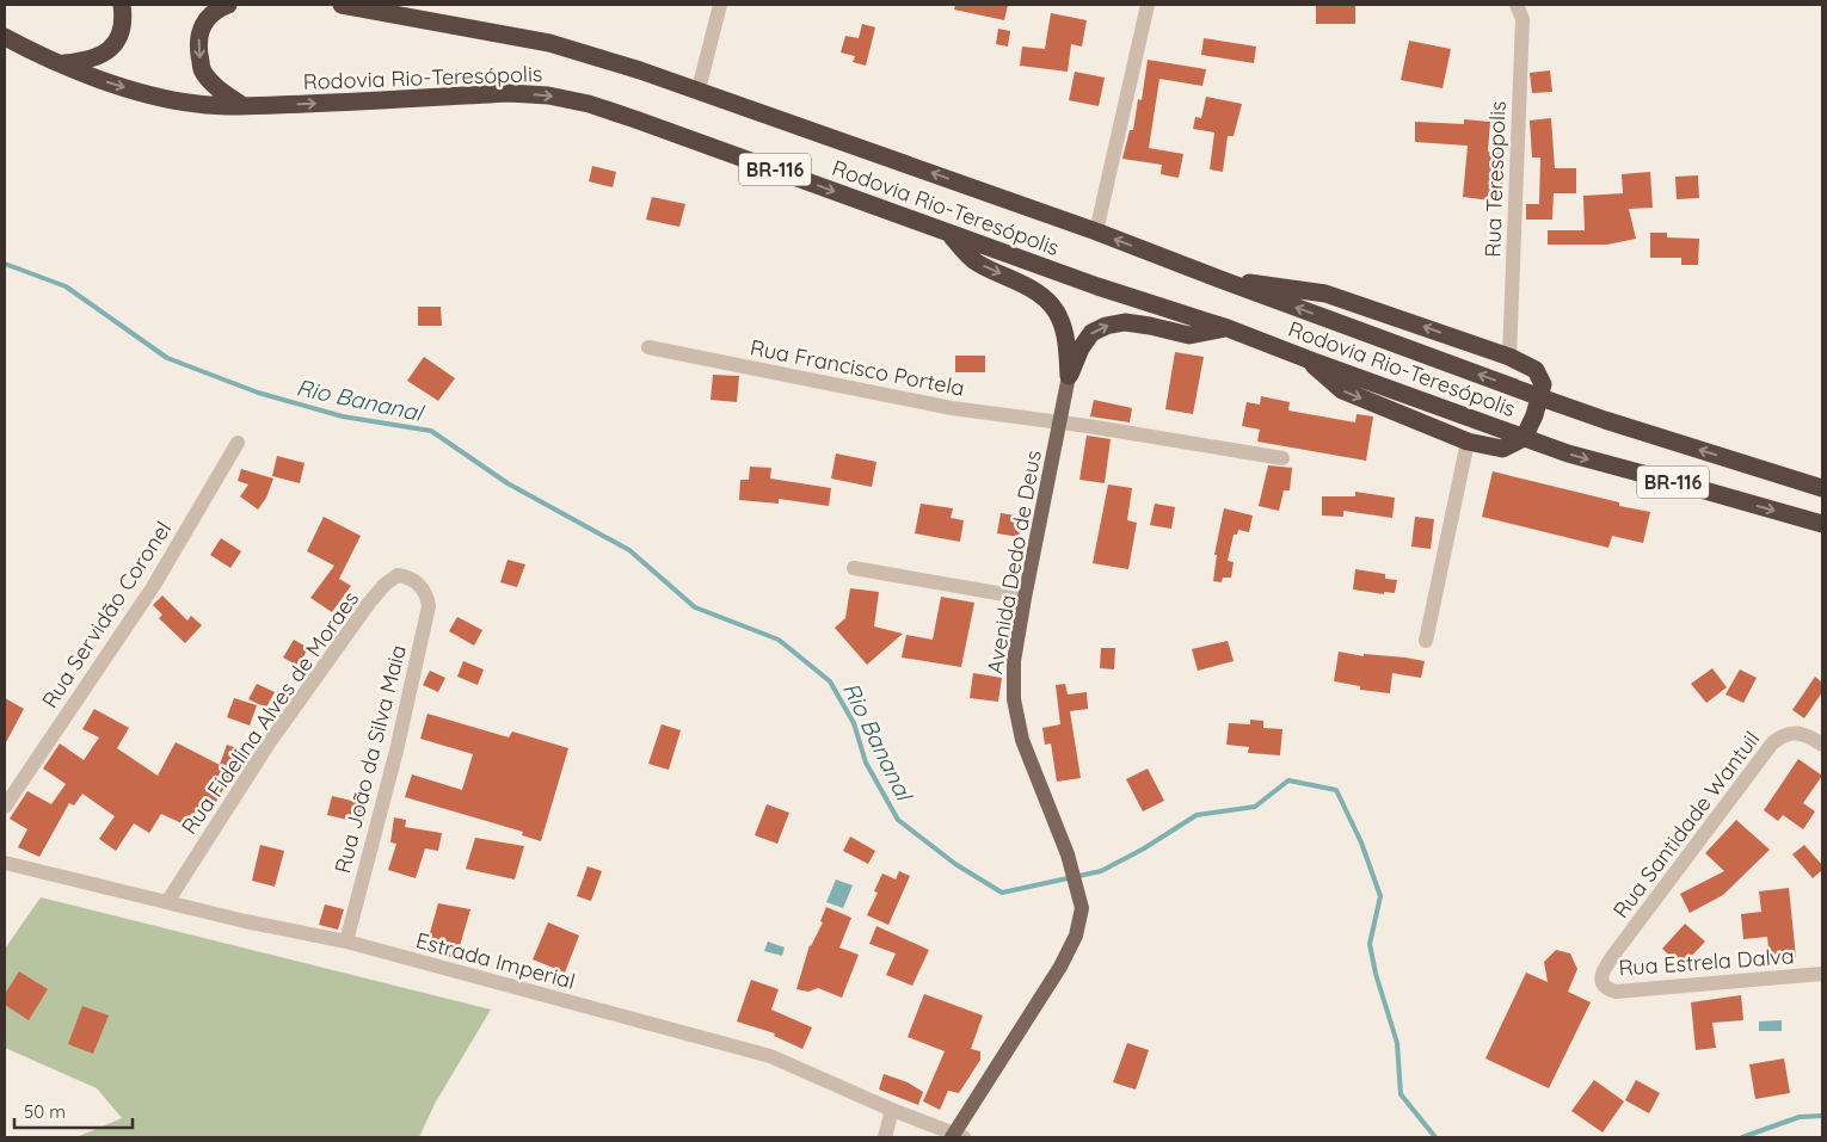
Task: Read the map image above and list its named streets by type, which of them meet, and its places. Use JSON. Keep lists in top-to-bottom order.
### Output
{
  "streets": {
    "highway": ["Rodovia Rio-Teresópolis", "BR-116"],
    "main road": ["Avenida Dedo de Deus"],
    "street": [
      "Rua Teresopolis",
      "Rua Francisco Portela",
      "Rua Servidão Coronel",
      "Rua Fidelina Alves de Moraes",
      "Rua João da Silva Maia",
      "Rua Santidade Wantuil",
      "Estrada Imperial",
      "Rua Estrela Dalva"
    ]
  },
  "crossings": [
    ["Rua Francisco Portela", "Avenida Dedo de Deus"],
    ["Avenida Dedo de Deus", "Estrada Imperial"],
    ["Rua Fidelina Alves de Moraes", "Rua João da Silva Maia"],
    ["Rua Fidelina Alves de Moraes", "Estrada Imperial"],
    ["Rua João da Silva Maia", "Estrada Imperial"],
    ["Rua Santidade Wantuil", "Rua Estrela Dalva"]
  ],
  "water": ["Rio Bananal"],
  "scale_bar": "50 m"
}
